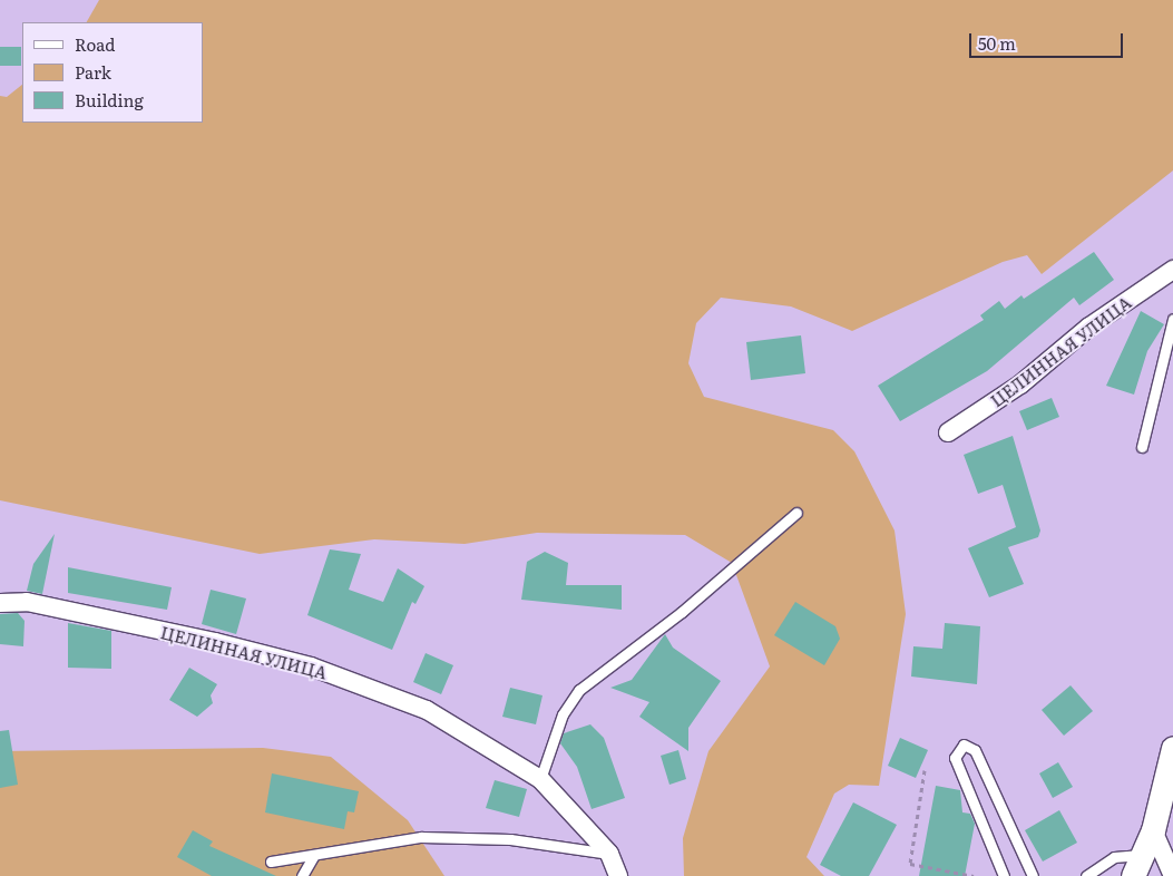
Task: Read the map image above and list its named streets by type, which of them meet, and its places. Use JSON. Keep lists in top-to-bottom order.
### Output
{
  "streets": {
    "street": ["ЦЕЛИННАЯ УЛИЦА"]
  },
  "legend": ["Road", "Park", "Building"],
  "scale_bar": "50 m"
}
